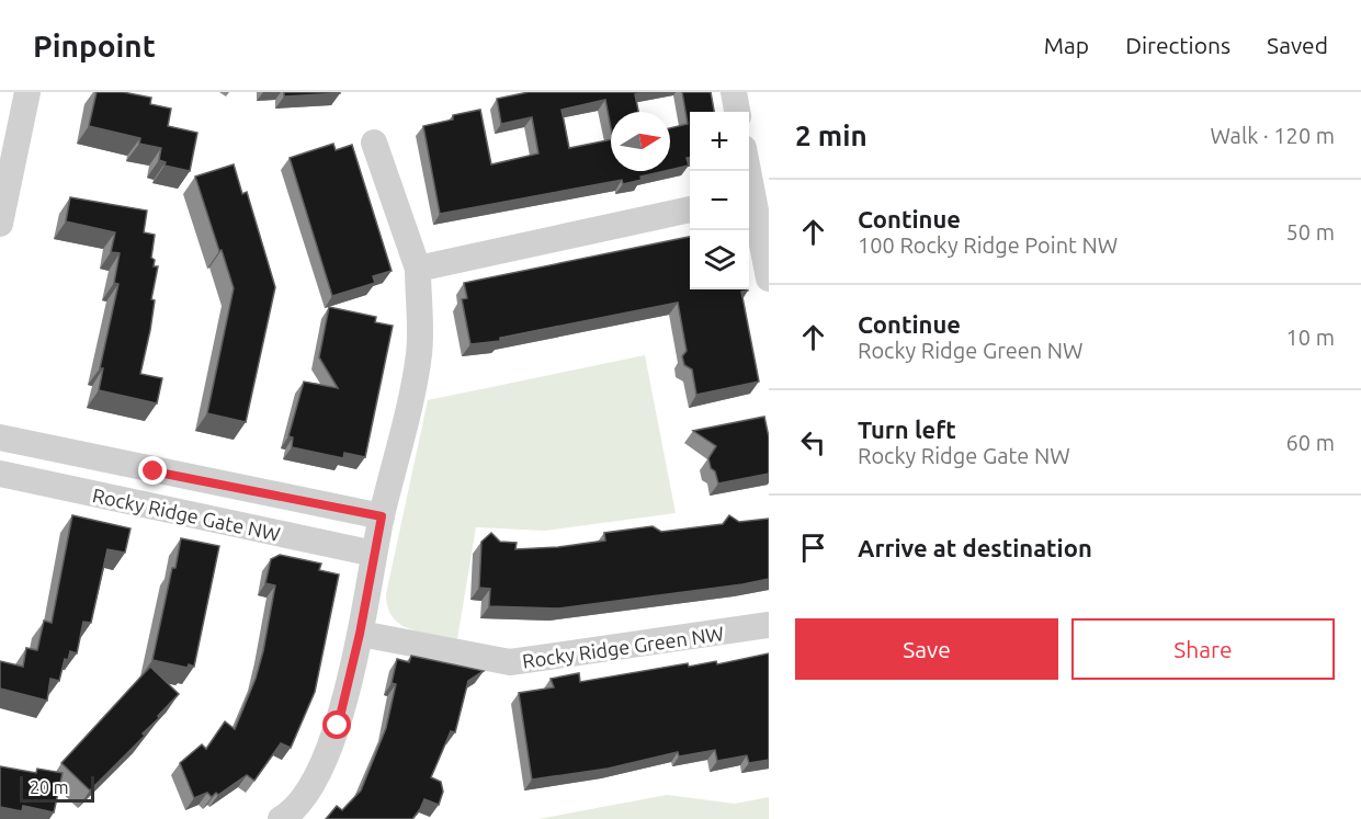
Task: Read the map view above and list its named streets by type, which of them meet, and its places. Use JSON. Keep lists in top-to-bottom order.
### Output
{
  "streets": {
    "street": ["Rocky Ridge Gate NW", "Rocky Ridge Green NW"]
  },
  "scale_bar": "20 m",
  "north": "right",
  "page": {
    "header": "Pinpoint",
    "nav": ["Map", "Directions", "Saved"],
    "heading": ["2 min", "Walk · 120 m"],
    "map_buttons": ["+", "−"],
    "list": [
      ["Continue", "100 Rocky Ridge Point NW", "50 m"],
      ["Continue", "Rocky Ridge Green NW", "10 m"],
      ["Turn left", "Rocky Ridge Gate NW", "60 m"],
      "Arrive at destination"
    ],
    "buttons": ["Save", "Share"],
    "scale": "20 m"
  }
}
